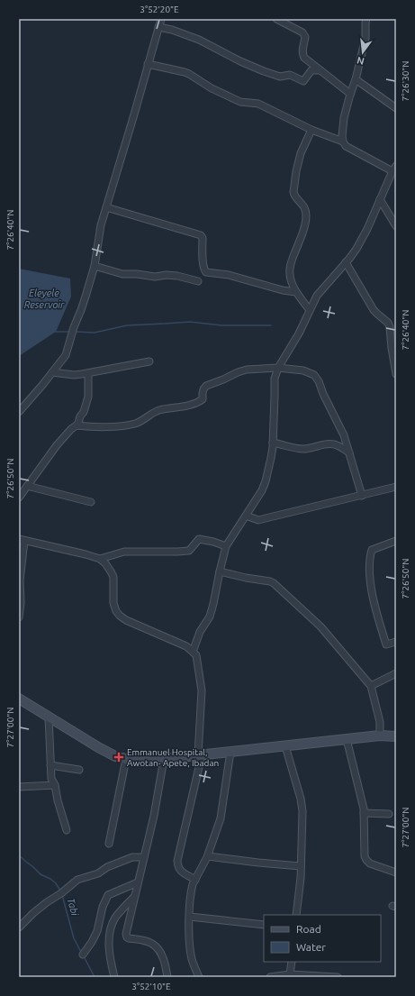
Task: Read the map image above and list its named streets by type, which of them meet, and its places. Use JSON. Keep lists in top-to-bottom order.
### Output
{
  "water": ["Eleyele Reservoir", "Tabi"],
  "places": {
    "health": ["Emmanuel Hospital, Awotan- Apete, Ibadan"]
  },
  "legend": ["Road", "Water"],
  "north": "bottom",
  "coordinates": [
    "3°52'20\"E",
    "7°26'30\"N",
    "7°26'40\"N",
    "7°26'50\"N",
    "7°27'00\"N",
    "3°52'10\"E"
  ]
}
